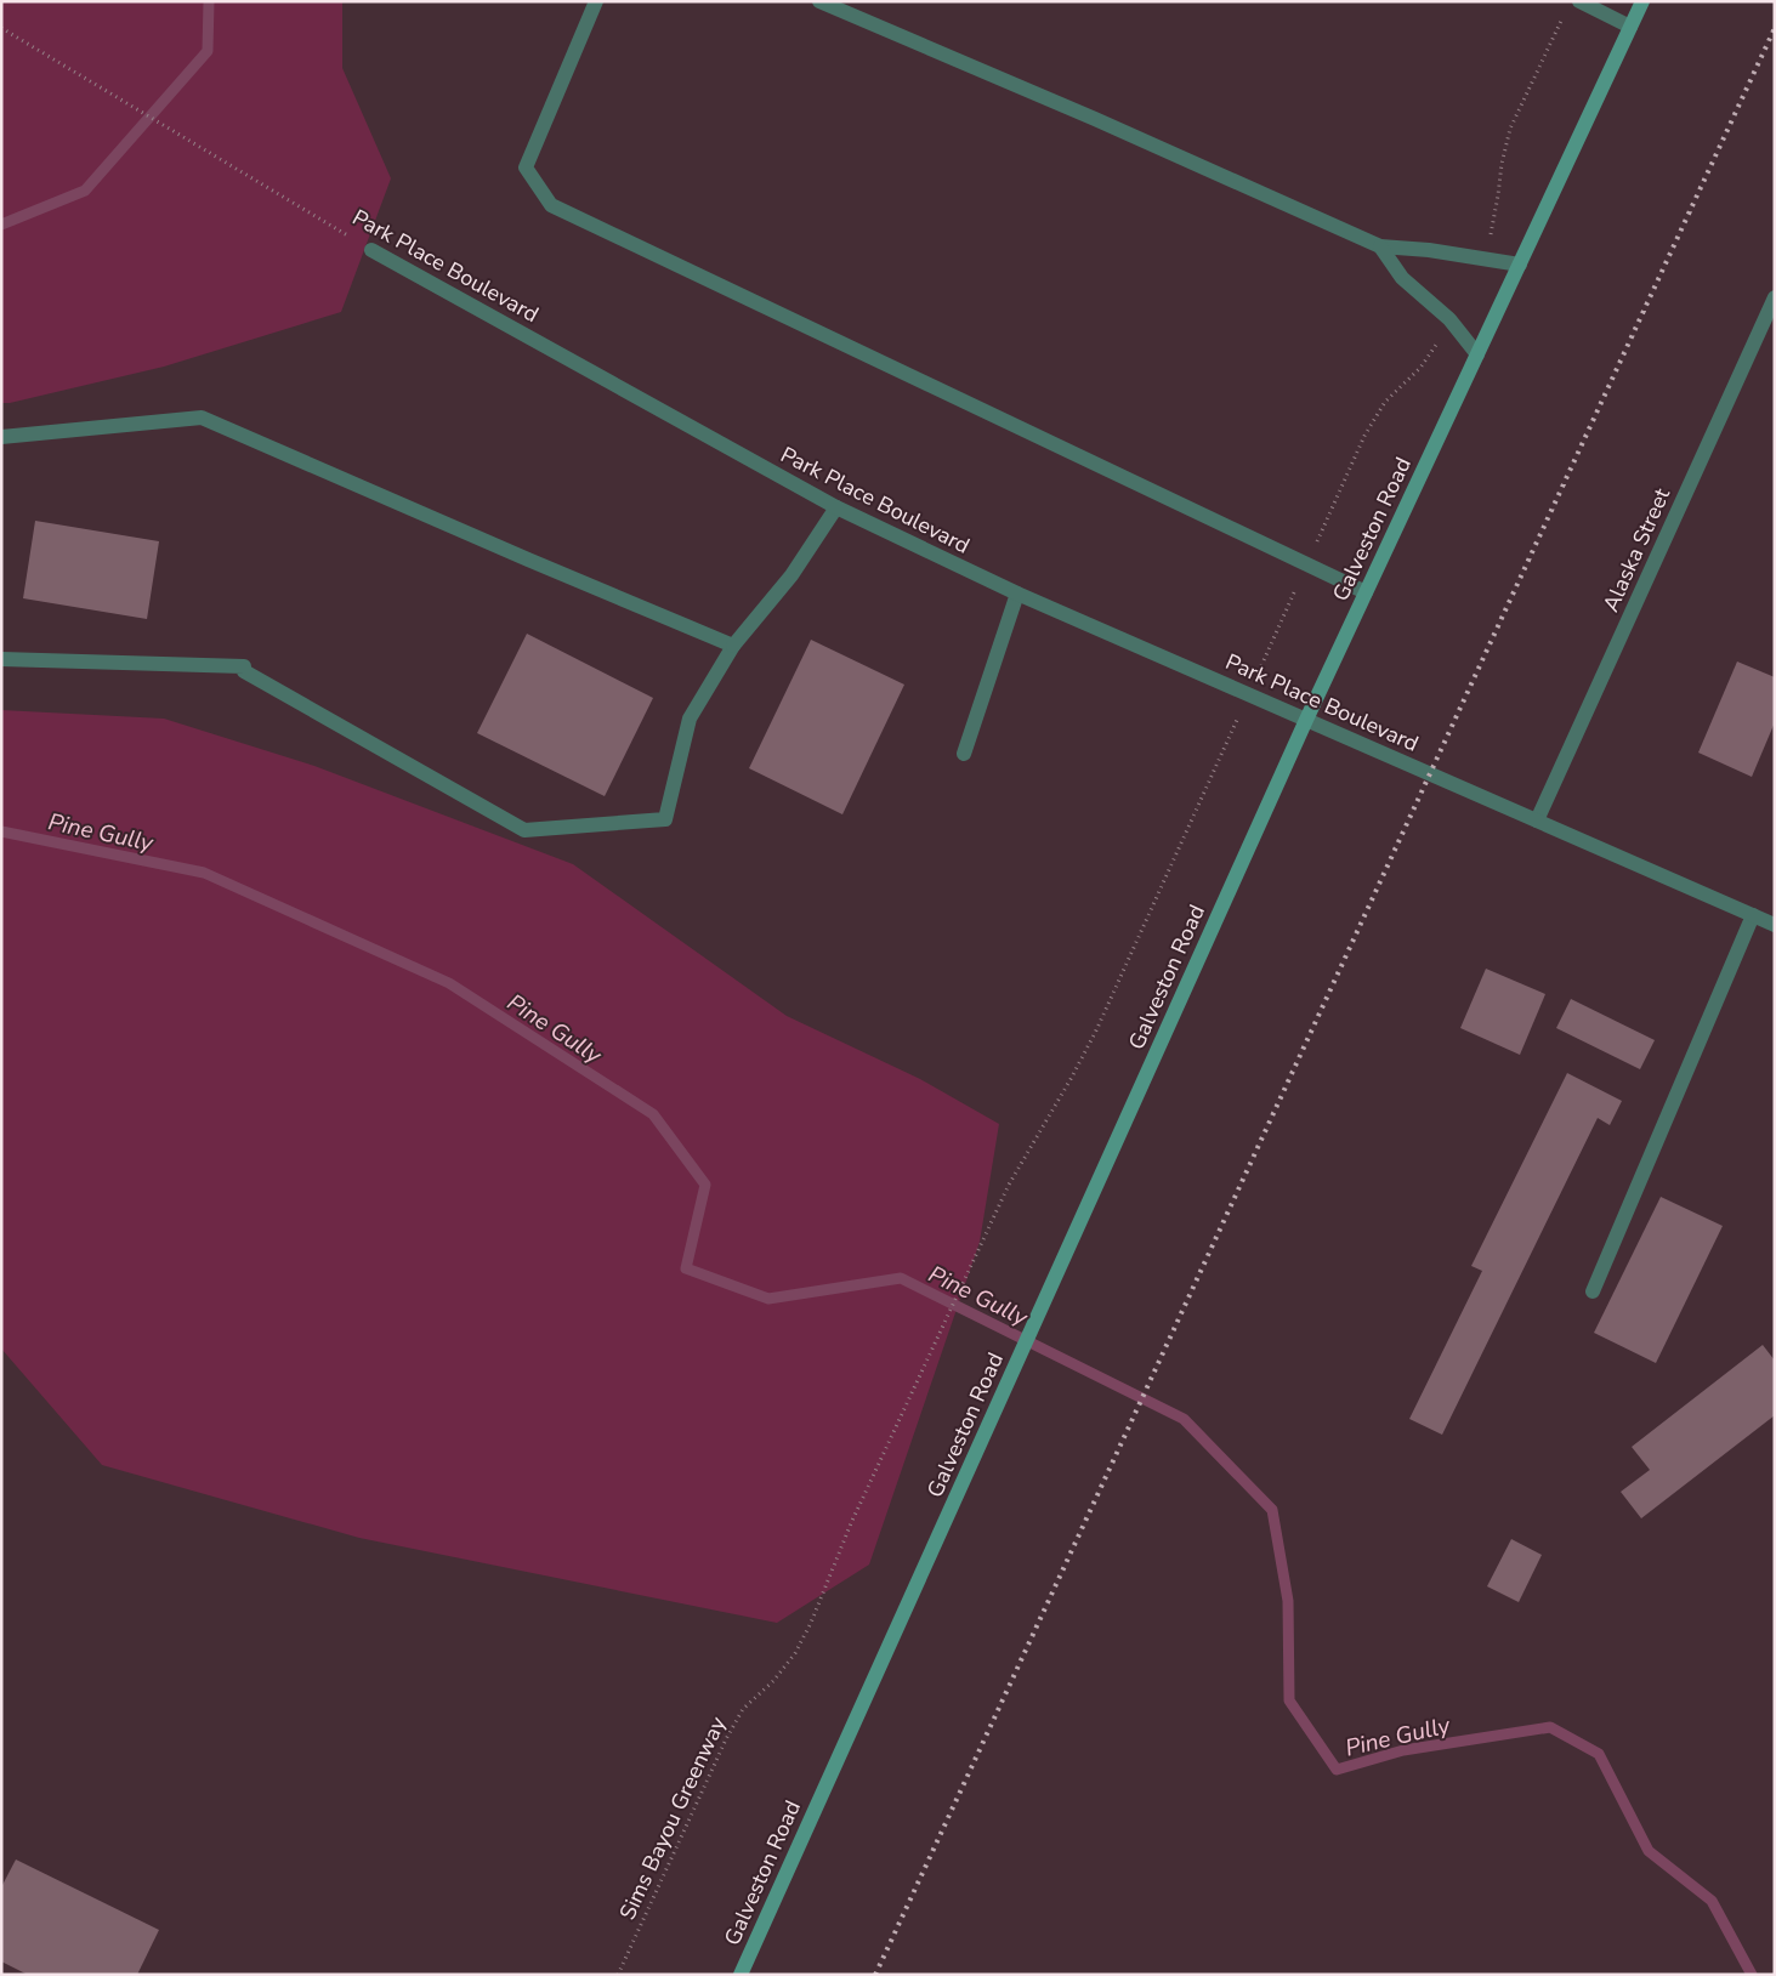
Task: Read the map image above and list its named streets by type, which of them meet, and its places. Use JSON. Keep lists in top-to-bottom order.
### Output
{
  "streets": {
    "main road": ["Galveston Road"],
    "street": ["Park Place Boulevard", "Alaska Street"],
    "path": ["Sims Bayou Greenway"]
  },
  "crossings": [
    ["Park Place Boulevard", "Galveston Road"],
    ["Park Place Boulevard", "Alaska Street"]
  ],
  "water": ["Pine Gully"]
}
